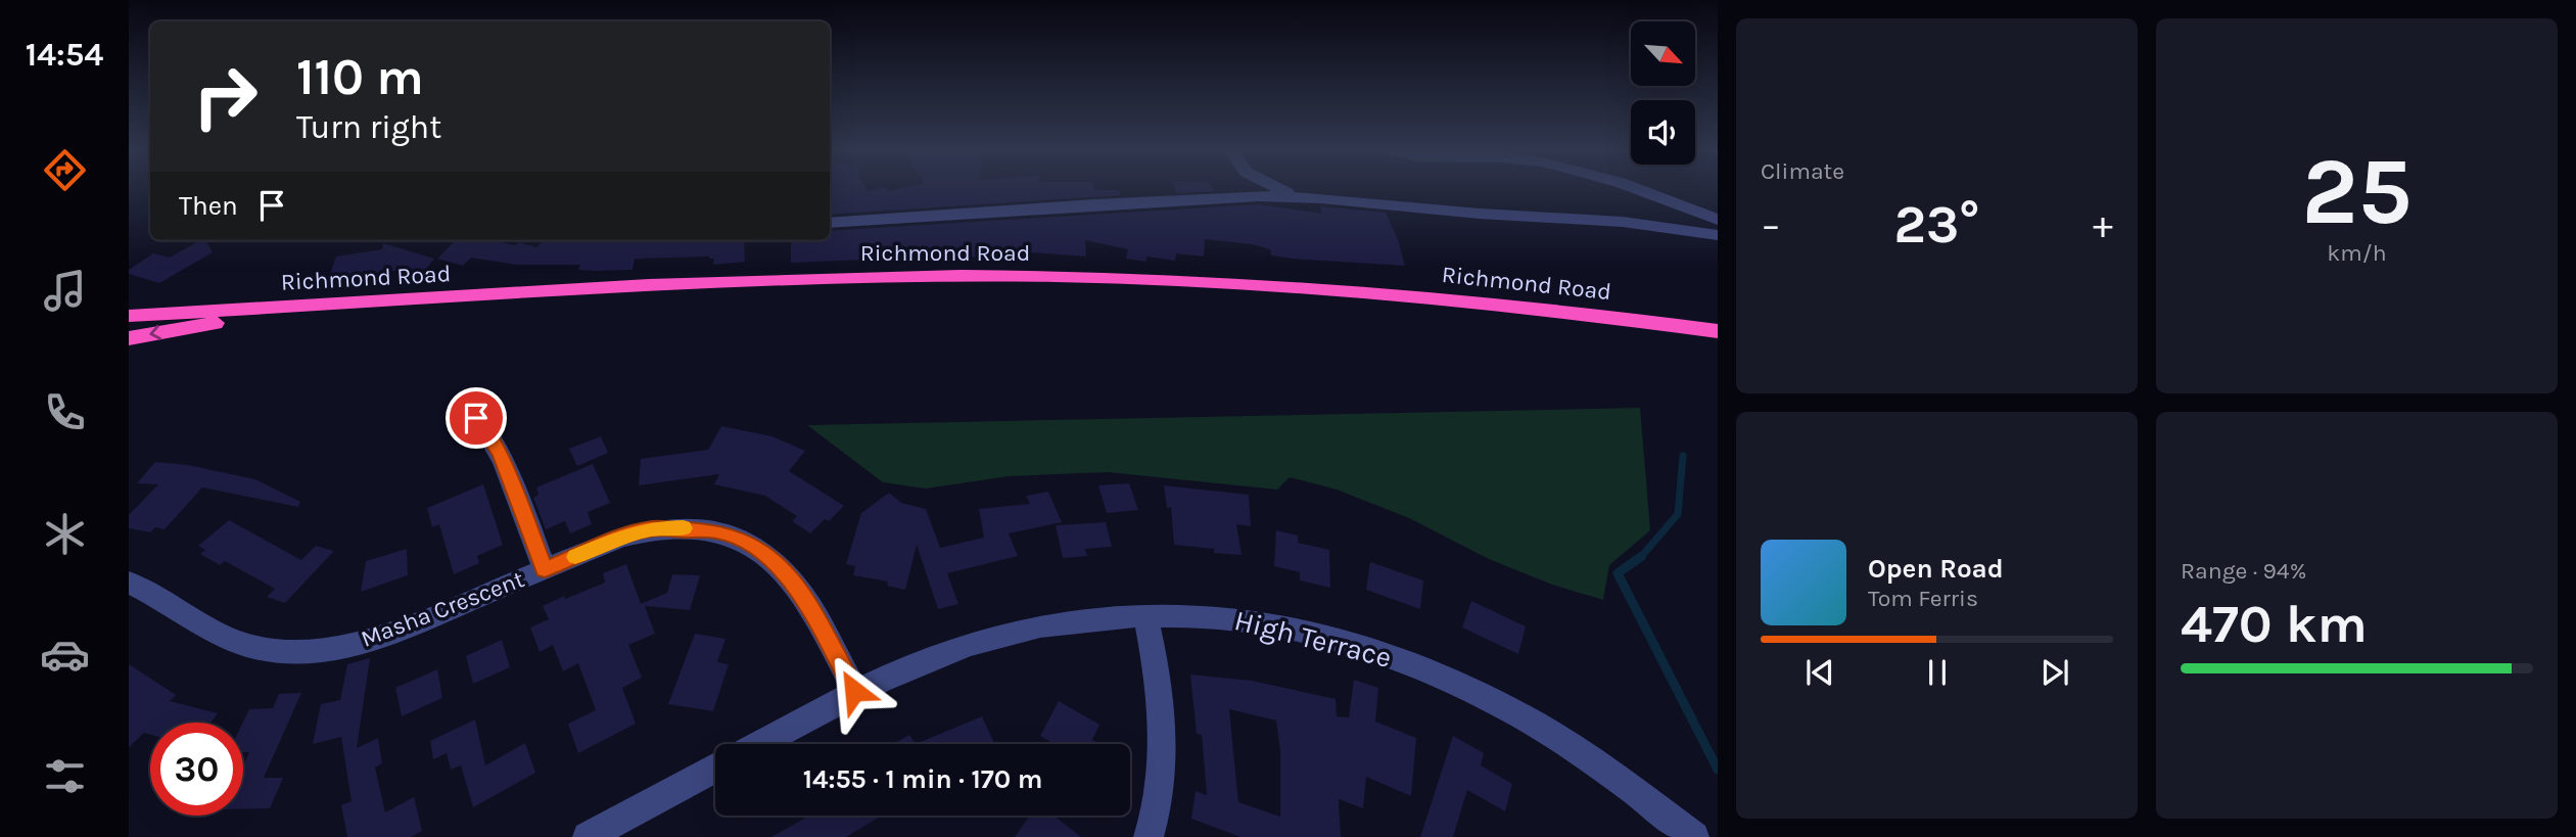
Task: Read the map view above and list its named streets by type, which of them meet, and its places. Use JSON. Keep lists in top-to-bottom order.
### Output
{
  "streets": {
    "highway": ["Richmond Road"],
    "street": ["Masha Crescent", "High Terrace"]
  },
  "crossings": [
    ["Masha Crescent", "High Terrace"]
  ],
  "north": "bottom right",
  "page": {
    "tabs": "14:54",
    "tile": [
      "Climate",
      ["25", "km/h"],
      ["Range · 94%", "470 km"]
    ],
    "turn": ["110 m", "Turn right"],
    "then": "Then",
    "heat": ["−", "23°", "+"],
    "song": ["Open Road", "Tom Ferris"],
    "limit": "30",
    "trip": "14:55 · 1 min · 170 m"
  }
}
